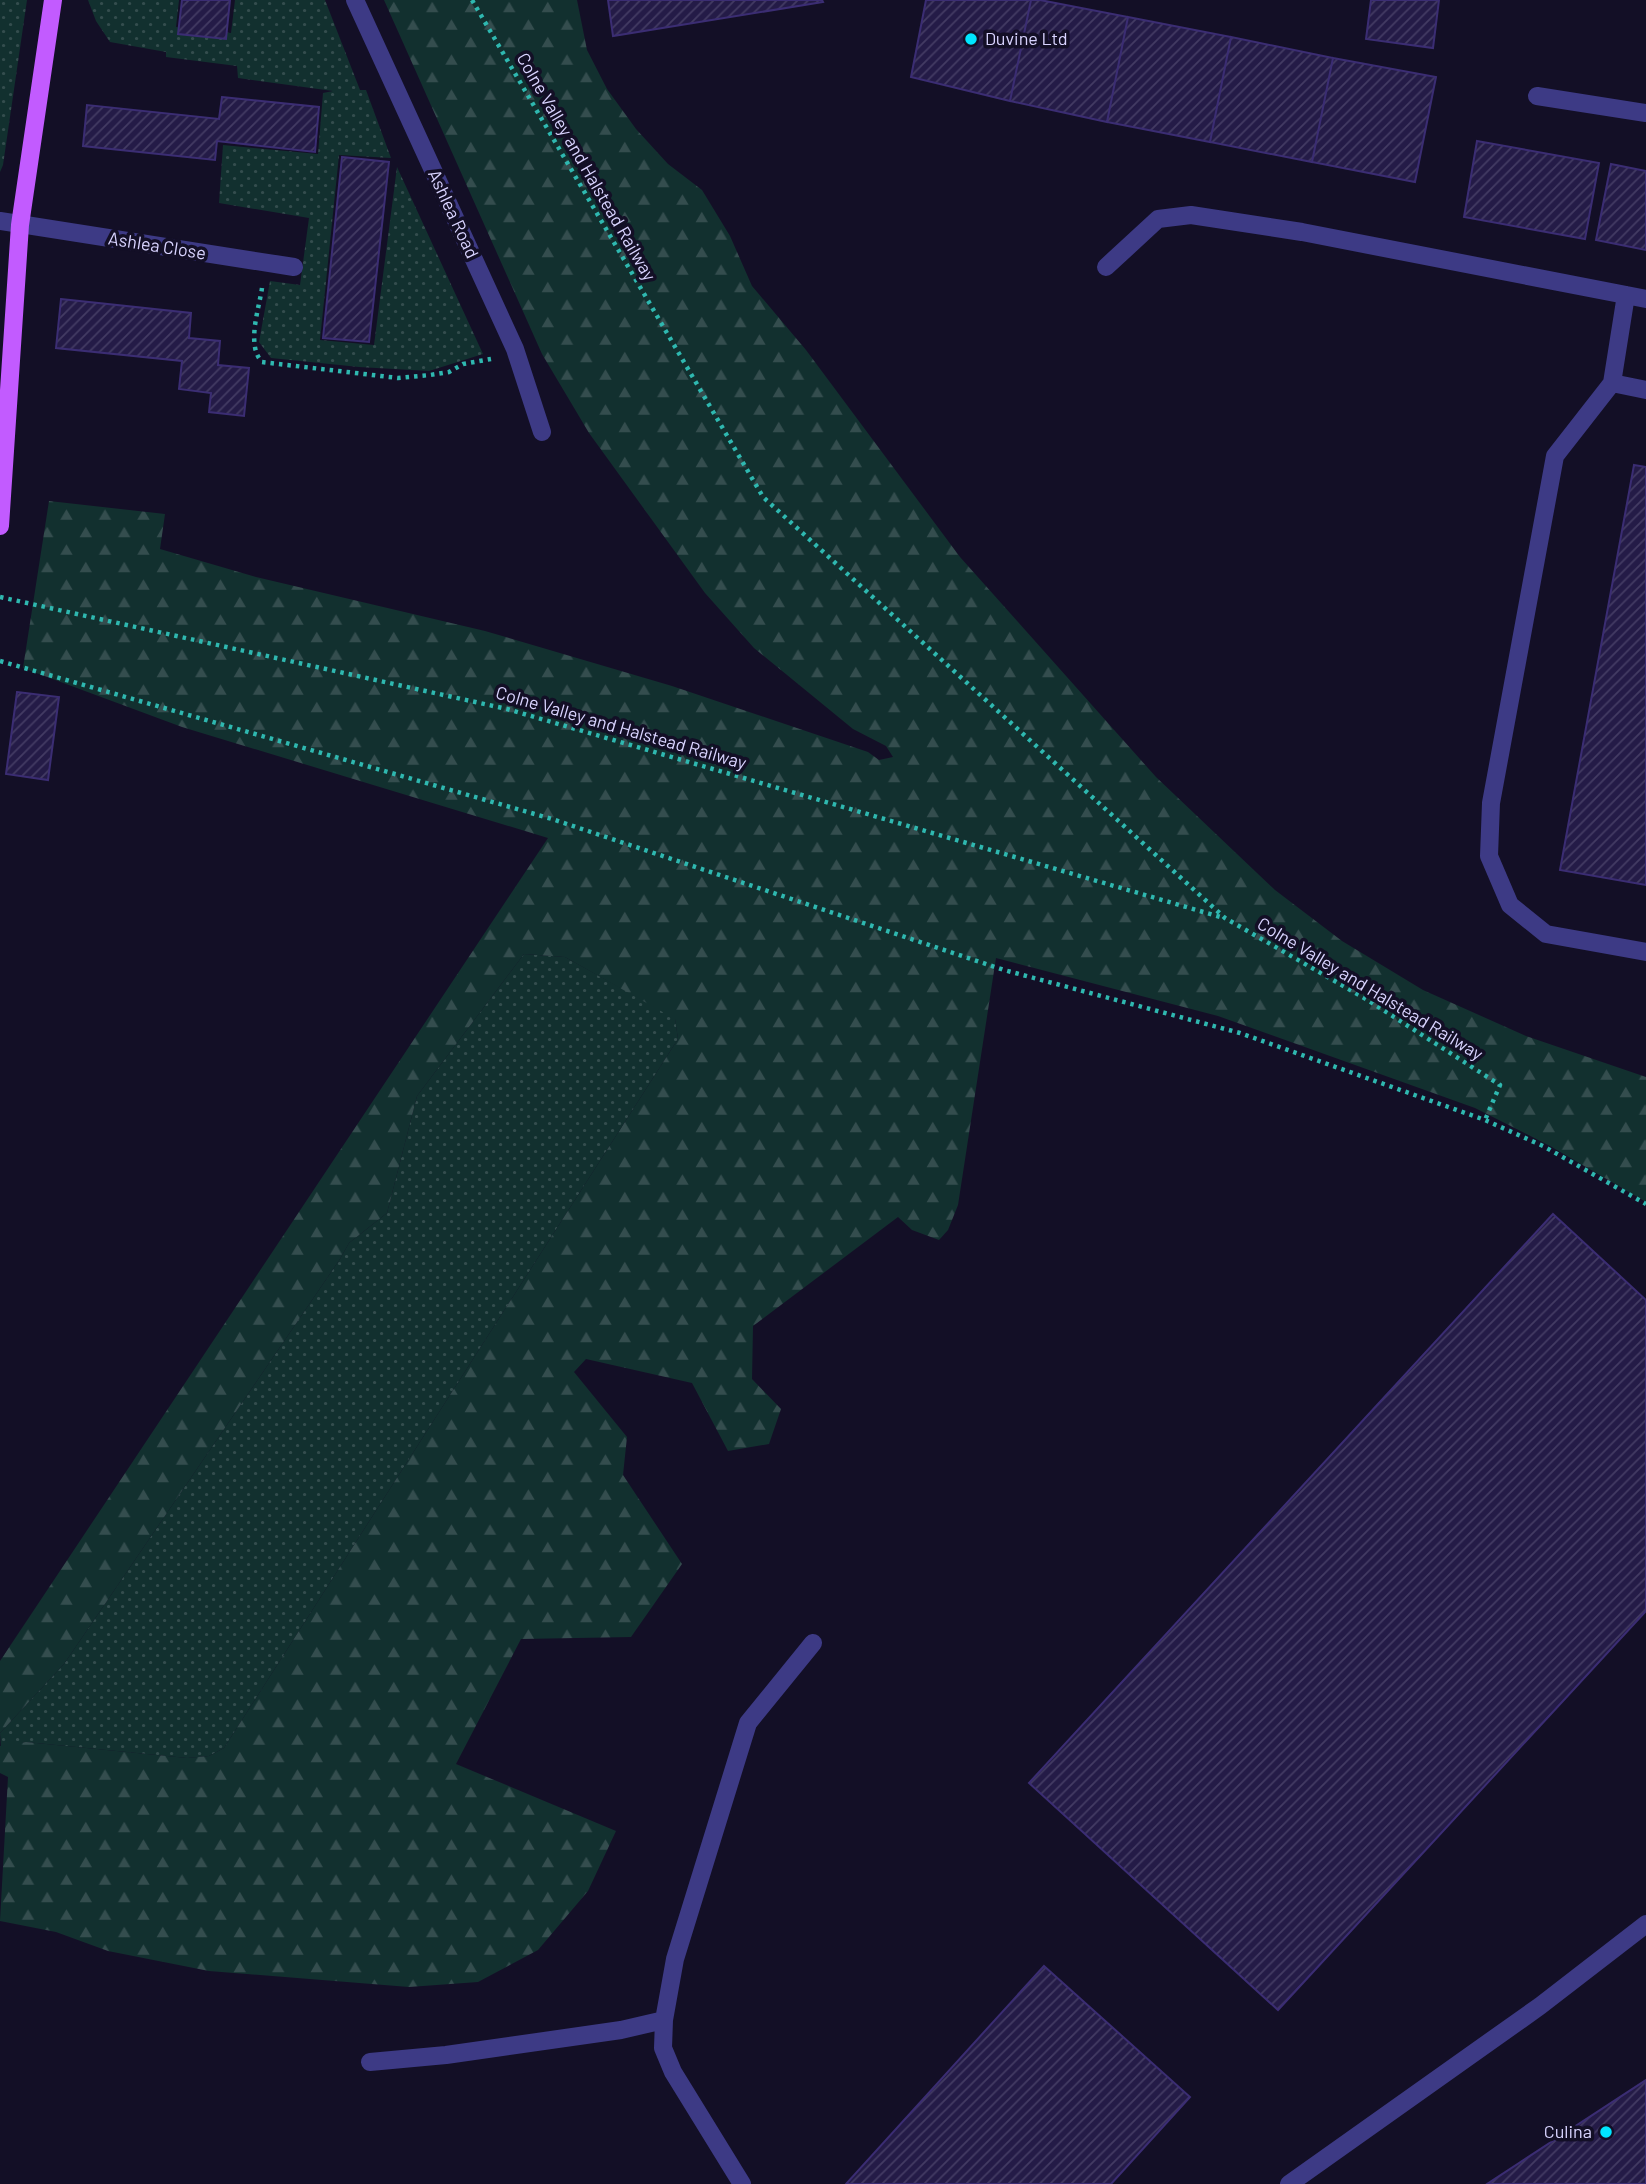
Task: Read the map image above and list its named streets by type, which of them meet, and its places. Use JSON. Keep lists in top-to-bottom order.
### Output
{
  "streets": {
    "street": ["Ashlea Road", "Ashlea Close"],
    "path": ["Colne Valley and Halstead Railway"]
  },
  "places": ["Duvine Ltd", "Culina"]
}
